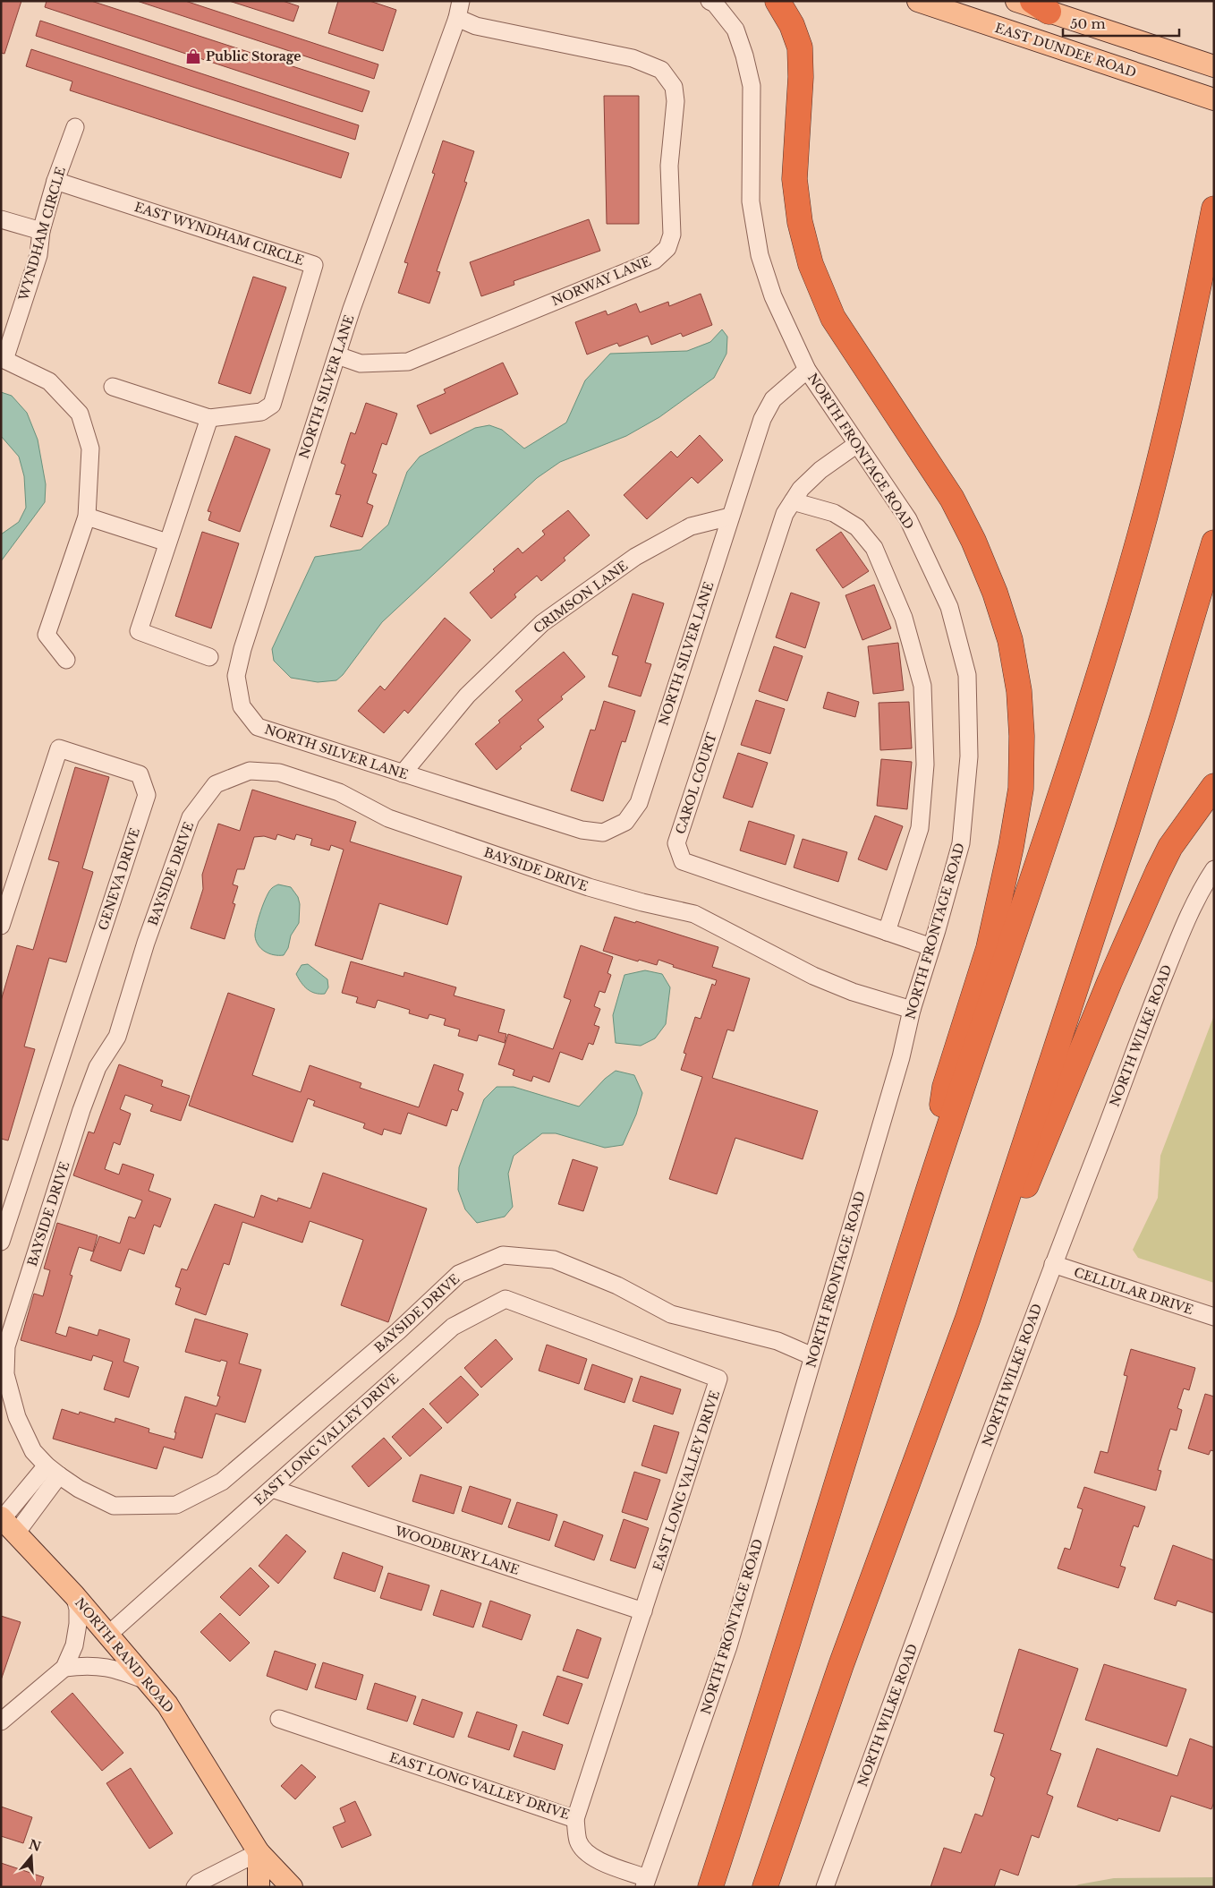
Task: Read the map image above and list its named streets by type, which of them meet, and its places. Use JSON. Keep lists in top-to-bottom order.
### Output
{
  "streets": {
    "main road": ["EAST DUNDEE ROAD", "NORTH RAND ROAD"],
    "street": [
      "WYNDHAM CIRCLE",
      "EAST WYNDHAM CIRCLE",
      "NORWAY LANE",
      "NORTH SILVER LANE",
      "NORTH FRONTAGE ROAD",
      "CRIMSON LANE",
      "CAROL COURT",
      "BAYSIDE DRIVE",
      "GENEVA DRIVE",
      "NORTH WILKE ROAD",
      "CELLULAR DRIVE",
      "EAST LONG VALLEY DRIVE",
      "WOODBURY LANE"
    ]
  },
  "crossings": [
    ["WYNDHAM CIRCLE", "EAST WYNDHAM CIRCLE"],
    ["NORWAY LANE", "NORTH SILVER LANE"],
    ["NORTH SILVER LANE", "NORTH FRONTAGE ROAD"],
    ["NORTH SILVER LANE", "CRIMSON LANE"],
    ["NORTH FRONTAGE ROAD", "CAROL COURT"],
    ["NORTH FRONTAGE ROAD", "BAYSIDE DRIVE"],
    ["NORTH WILKE ROAD", "CELLULAR DRIVE"],
    ["EAST LONG VALLEY DRIVE", "WOODBURY LANE"],
    ["EAST LONG VALLEY DRIVE", "NORTH RAND ROAD"]
  ],
  "places": {
    "shop": ["Public Storage"]
  },
  "scale_bar": "50 m",
  "north": "top"
}
